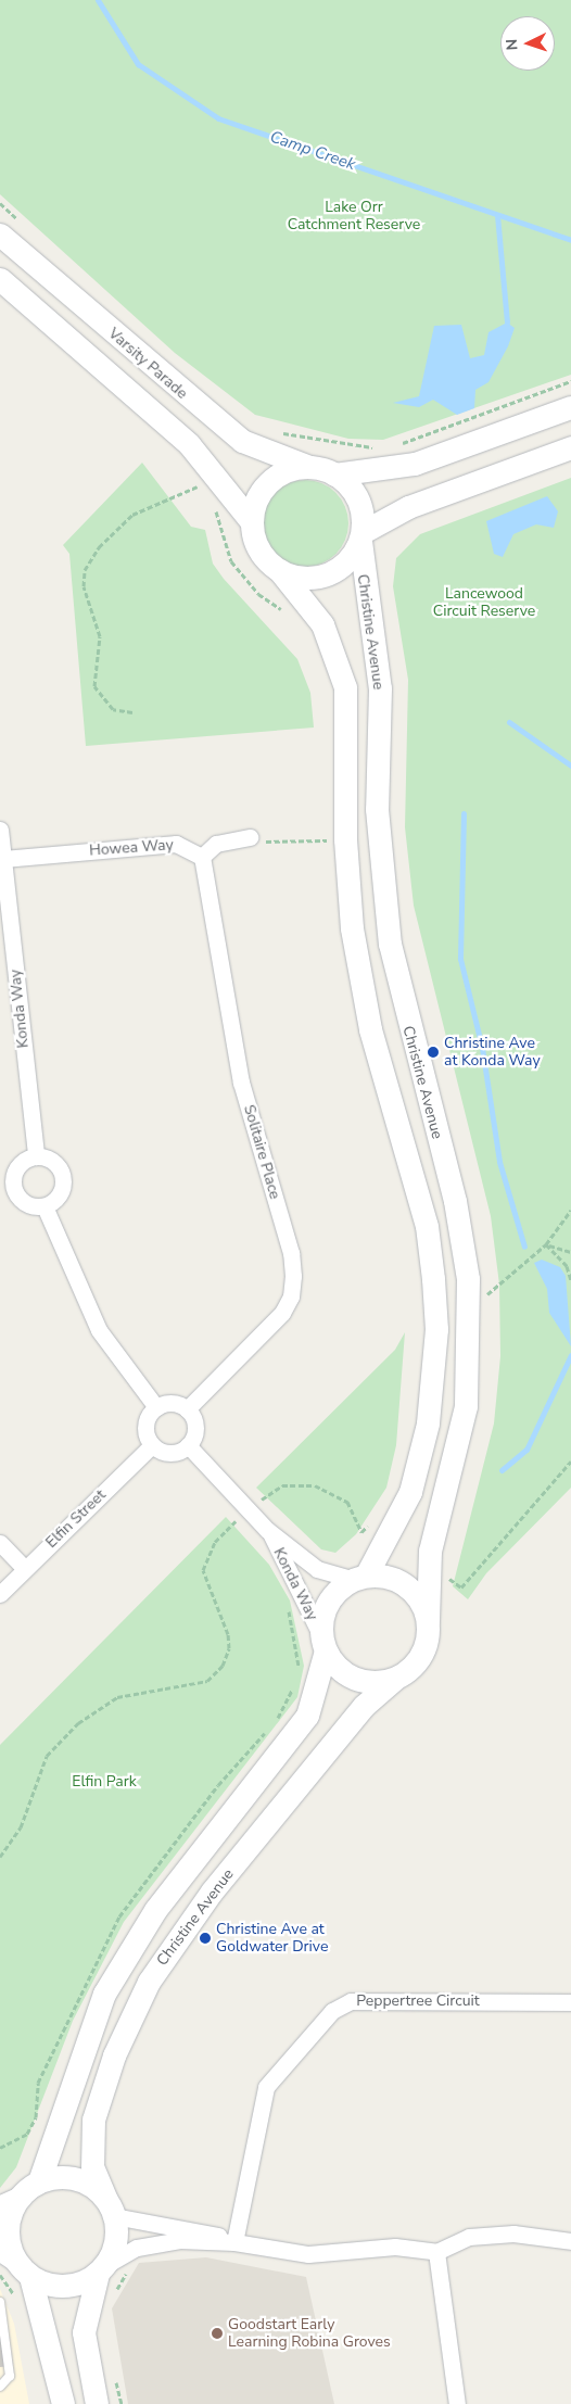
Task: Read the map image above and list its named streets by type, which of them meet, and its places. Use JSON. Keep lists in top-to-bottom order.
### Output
{
  "streets": {
    "main road": ["Varsity Parade", "Christine Avenue"],
    "street": [
      "Howea Way",
      "Konda Way",
      "Solitaire Place",
      "Elfin Street",
      "Peppertree Circuit"
    ]
  },
  "crossings": [
    ["Varsity Parade", "Christine Avenue"],
    ["Christine Avenue", "Konda Way"],
    ["Howea Way", "Konda Way"],
    ["Howea Way", "Solitaire Place"],
    ["Konda Way", "Solitaire Place"],
    ["Konda Way", "Elfin Street"],
    ["Solitaire Place", "Elfin Street"]
  ],
  "water": ["Camp Creek"],
  "parks": ["Lake Orr Catchment Reserve", "Lancewood Circuit Reserve", "Elfin Park"],
  "places": ["Christine Ave at Konda Way", "Christine Ave at Goldwater Drive", "Goodstart Early Learning Robina Groves"],
  "north": "left"
}
